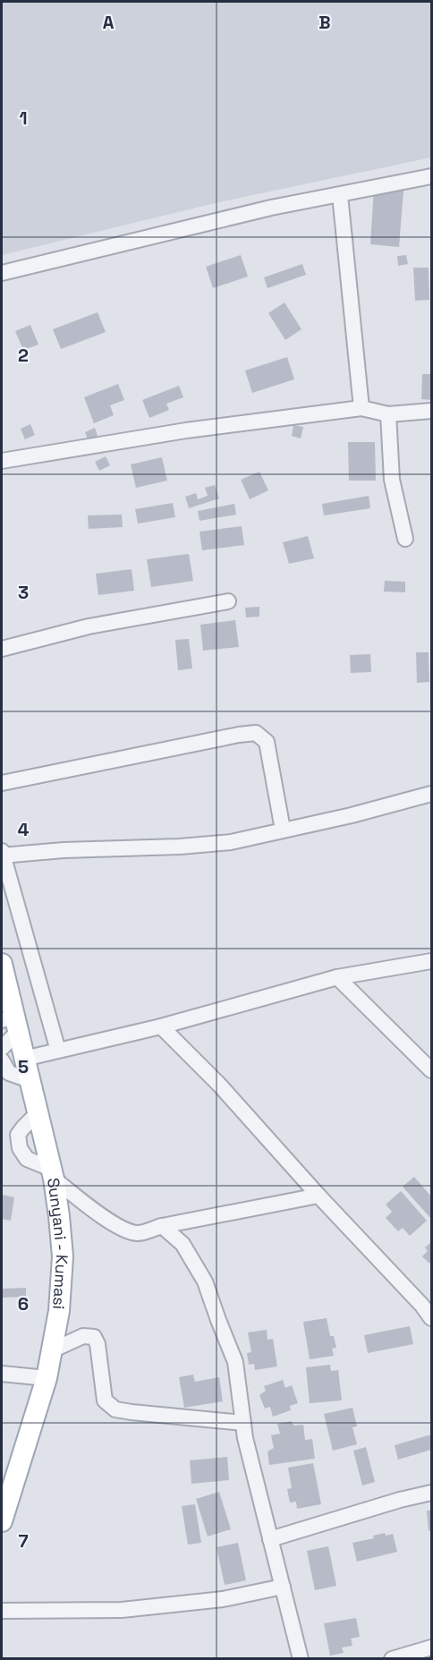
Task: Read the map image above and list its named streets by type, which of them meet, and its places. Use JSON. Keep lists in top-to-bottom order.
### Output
{
  "streets": {
    "main road": ["Sunyani - Kumasi"]
  },
  "grid": {
    "columns": ["A", "B"],
    "rows": [
      "1",
      "2",
      "3",
      "4",
      "5",
      "6",
      "7"
    ]
  }
}
